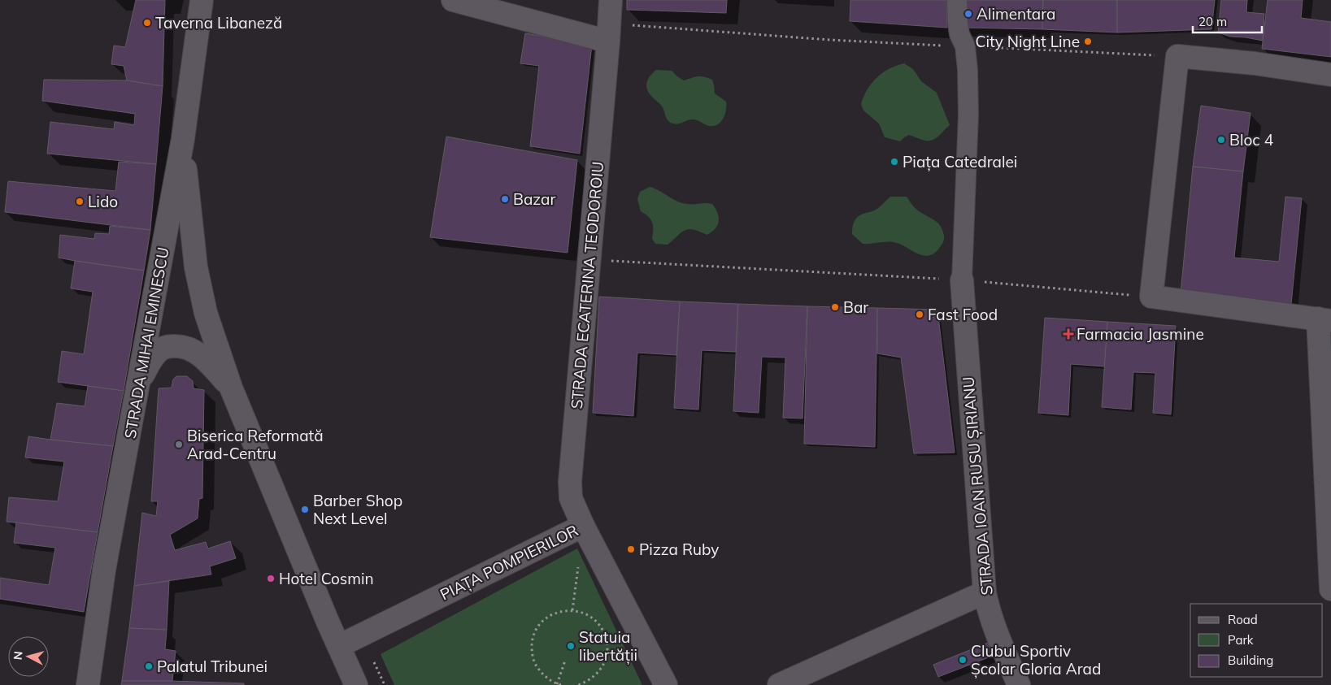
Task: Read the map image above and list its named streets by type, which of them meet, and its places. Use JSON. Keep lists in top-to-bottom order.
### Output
{
  "streets": {
    "street": [
      "STRADA ECATERINA TEODOROIU",
      "STRADA MIHAI EMINESCU",
      "STRADA IOAN RUSU ȘIRIANU",
      "PIAȚA POMPIERILOR"
    ]
  },
  "crossings": [
    ["STRADA ECATERINA TEODOROIU", "PIAȚA POMPIERILOR"]
  ],
  "places": {
    "other": [
      "Alimentara",
      "Taverna Libaneză",
      "City Night Line",
      "Bloc 4",
      "Piața Catedralei",
      "Bazar",
      "Lido",
      "Bar",
      "Fast Food",
      "Biserica Reformată Arad-Centru",
      "Barber Shop Next Level",
      "Pizza Ruby",
      "Hotel Cosmin",
      "Statuia libertății",
      "Clubul Sportiv Școlar Gloria Arad",
      "Palatul Tribunei"
    ],
    "health": ["Farmacia Jasmine"]
  },
  "legend": ["Road", "Park", "Building"],
  "scale_bar": "20 m",
  "north": "left"
}
